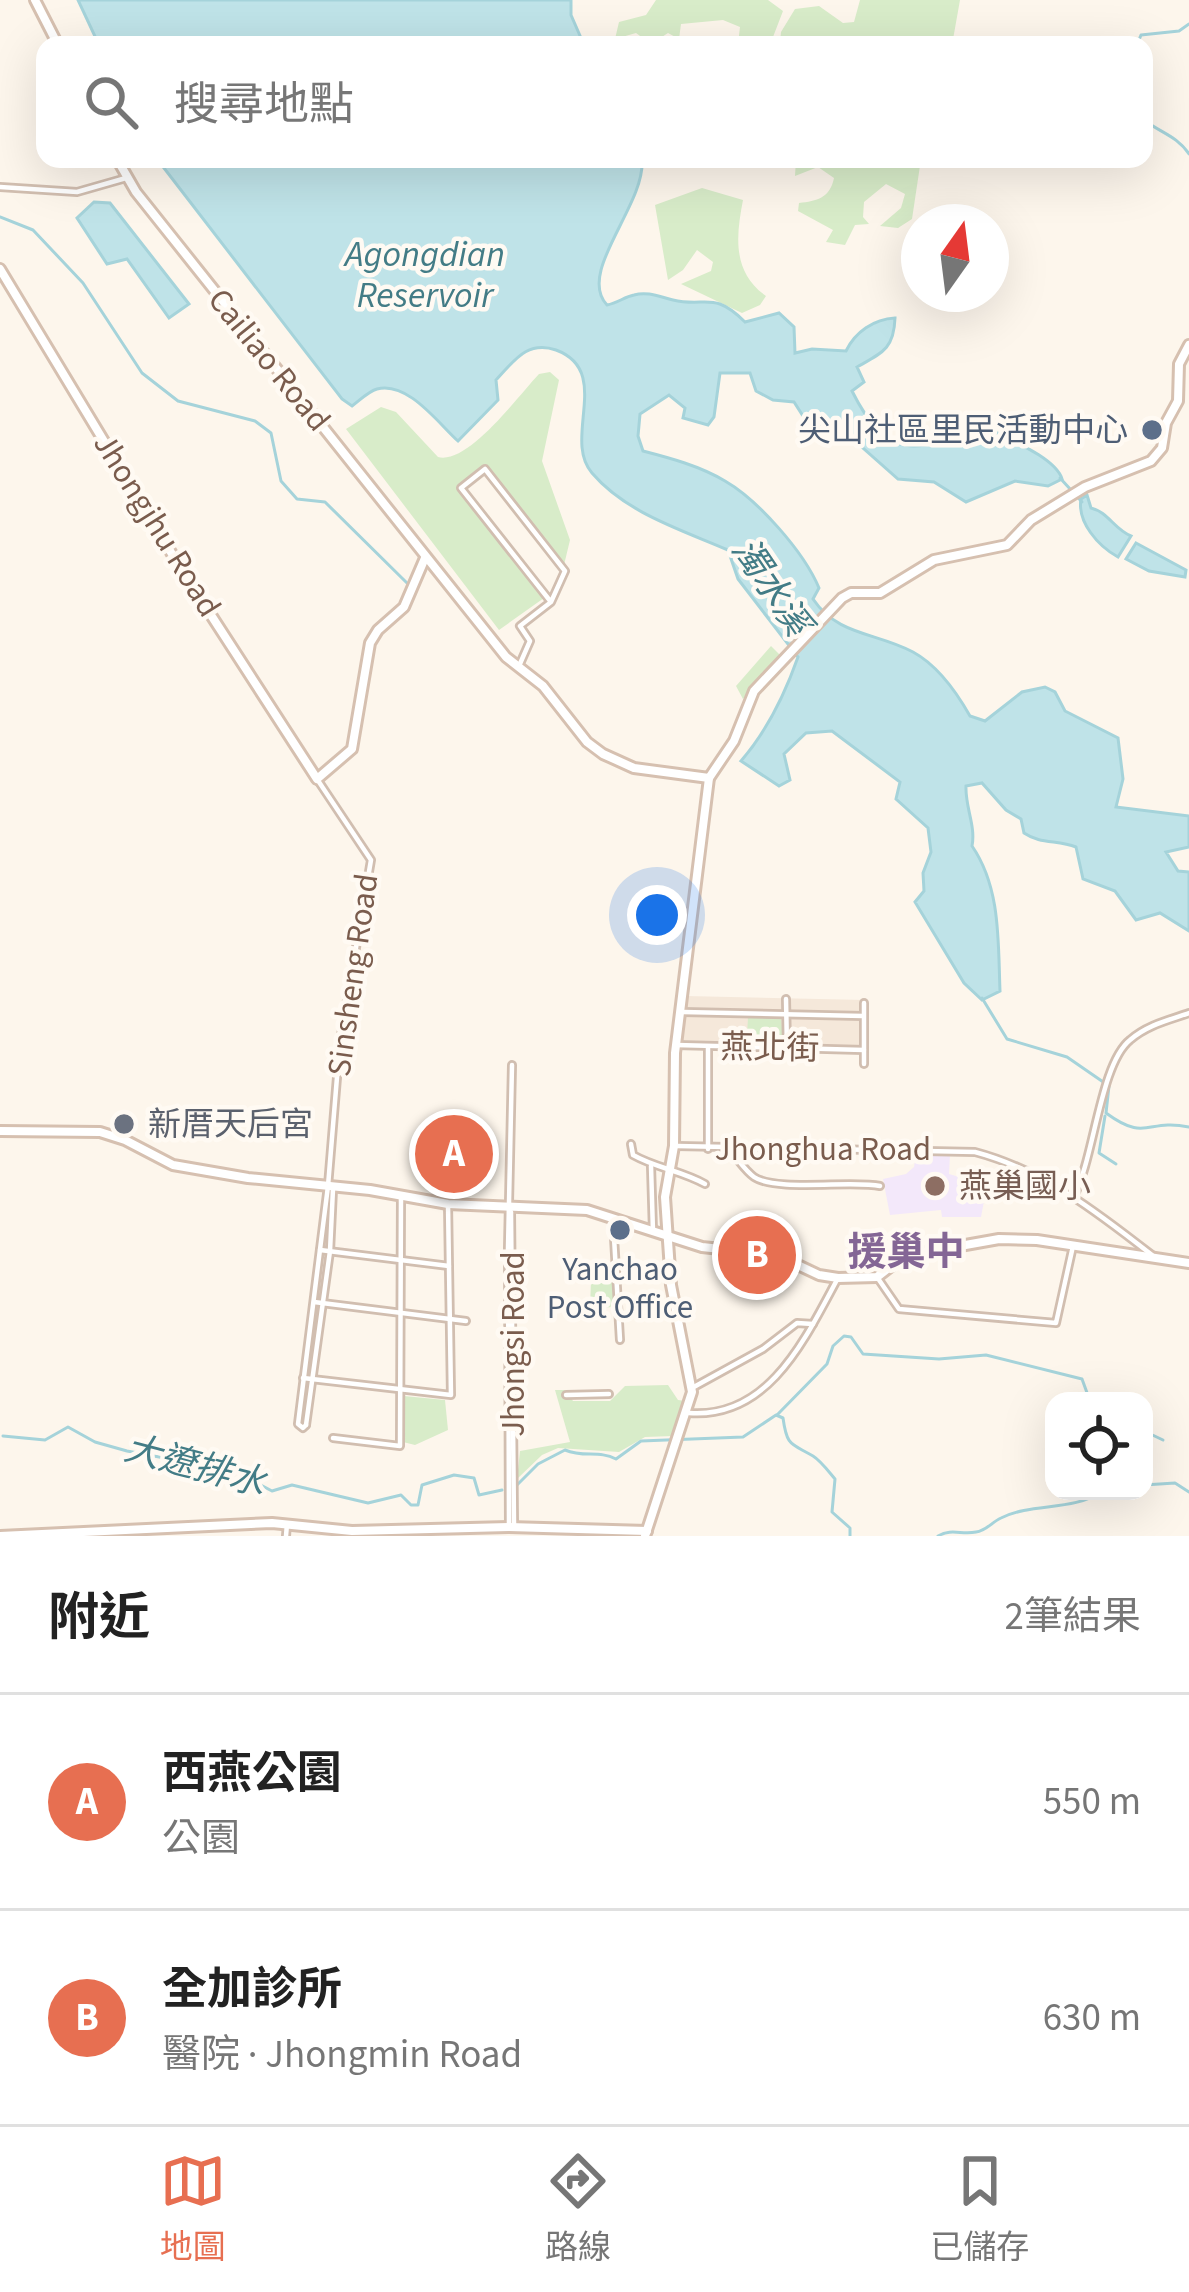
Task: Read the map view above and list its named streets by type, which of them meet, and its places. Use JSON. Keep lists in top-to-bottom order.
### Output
{
  "streets": {
    "street": [
      "Cailiao Road",
      "Jhongjhu Road",
      "Sinsheng Road",
      "燕北街",
      "Jhonghua Road",
      "Jhongsi Road"
    ]
  },
  "crossings": [
    ["Jhongjhu Road", "Sinsheng Road"]
  ],
  "districts": ["援巢中"],
  "water": ["Agongdian Reservoir", "濁水溪", "大遼排水"],
  "places": [
    "尖山社區里民活動中心",
    "新厝天后宮",
    "燕巢國小",
    "Yanchao Post Office"
  ],
  "north": "top",
  "page": {
    "search": "搜尋地點",
    "pins": ["A", "B"],
    "heading": ["附近", "2筆結果"],
    "list": [
      {
        "mark": "A",
        "name": "西燕公園",
        "note": "公園",
        "value": "550 m"
      },
      {
        "mark": "B",
        "name": "全加診所",
        "note": "醫院 · Jhongmin Road",
        "value": "630 m"
      }
    ],
    "nav": ["地圖", "路線", "已儲存"]
  }
}
